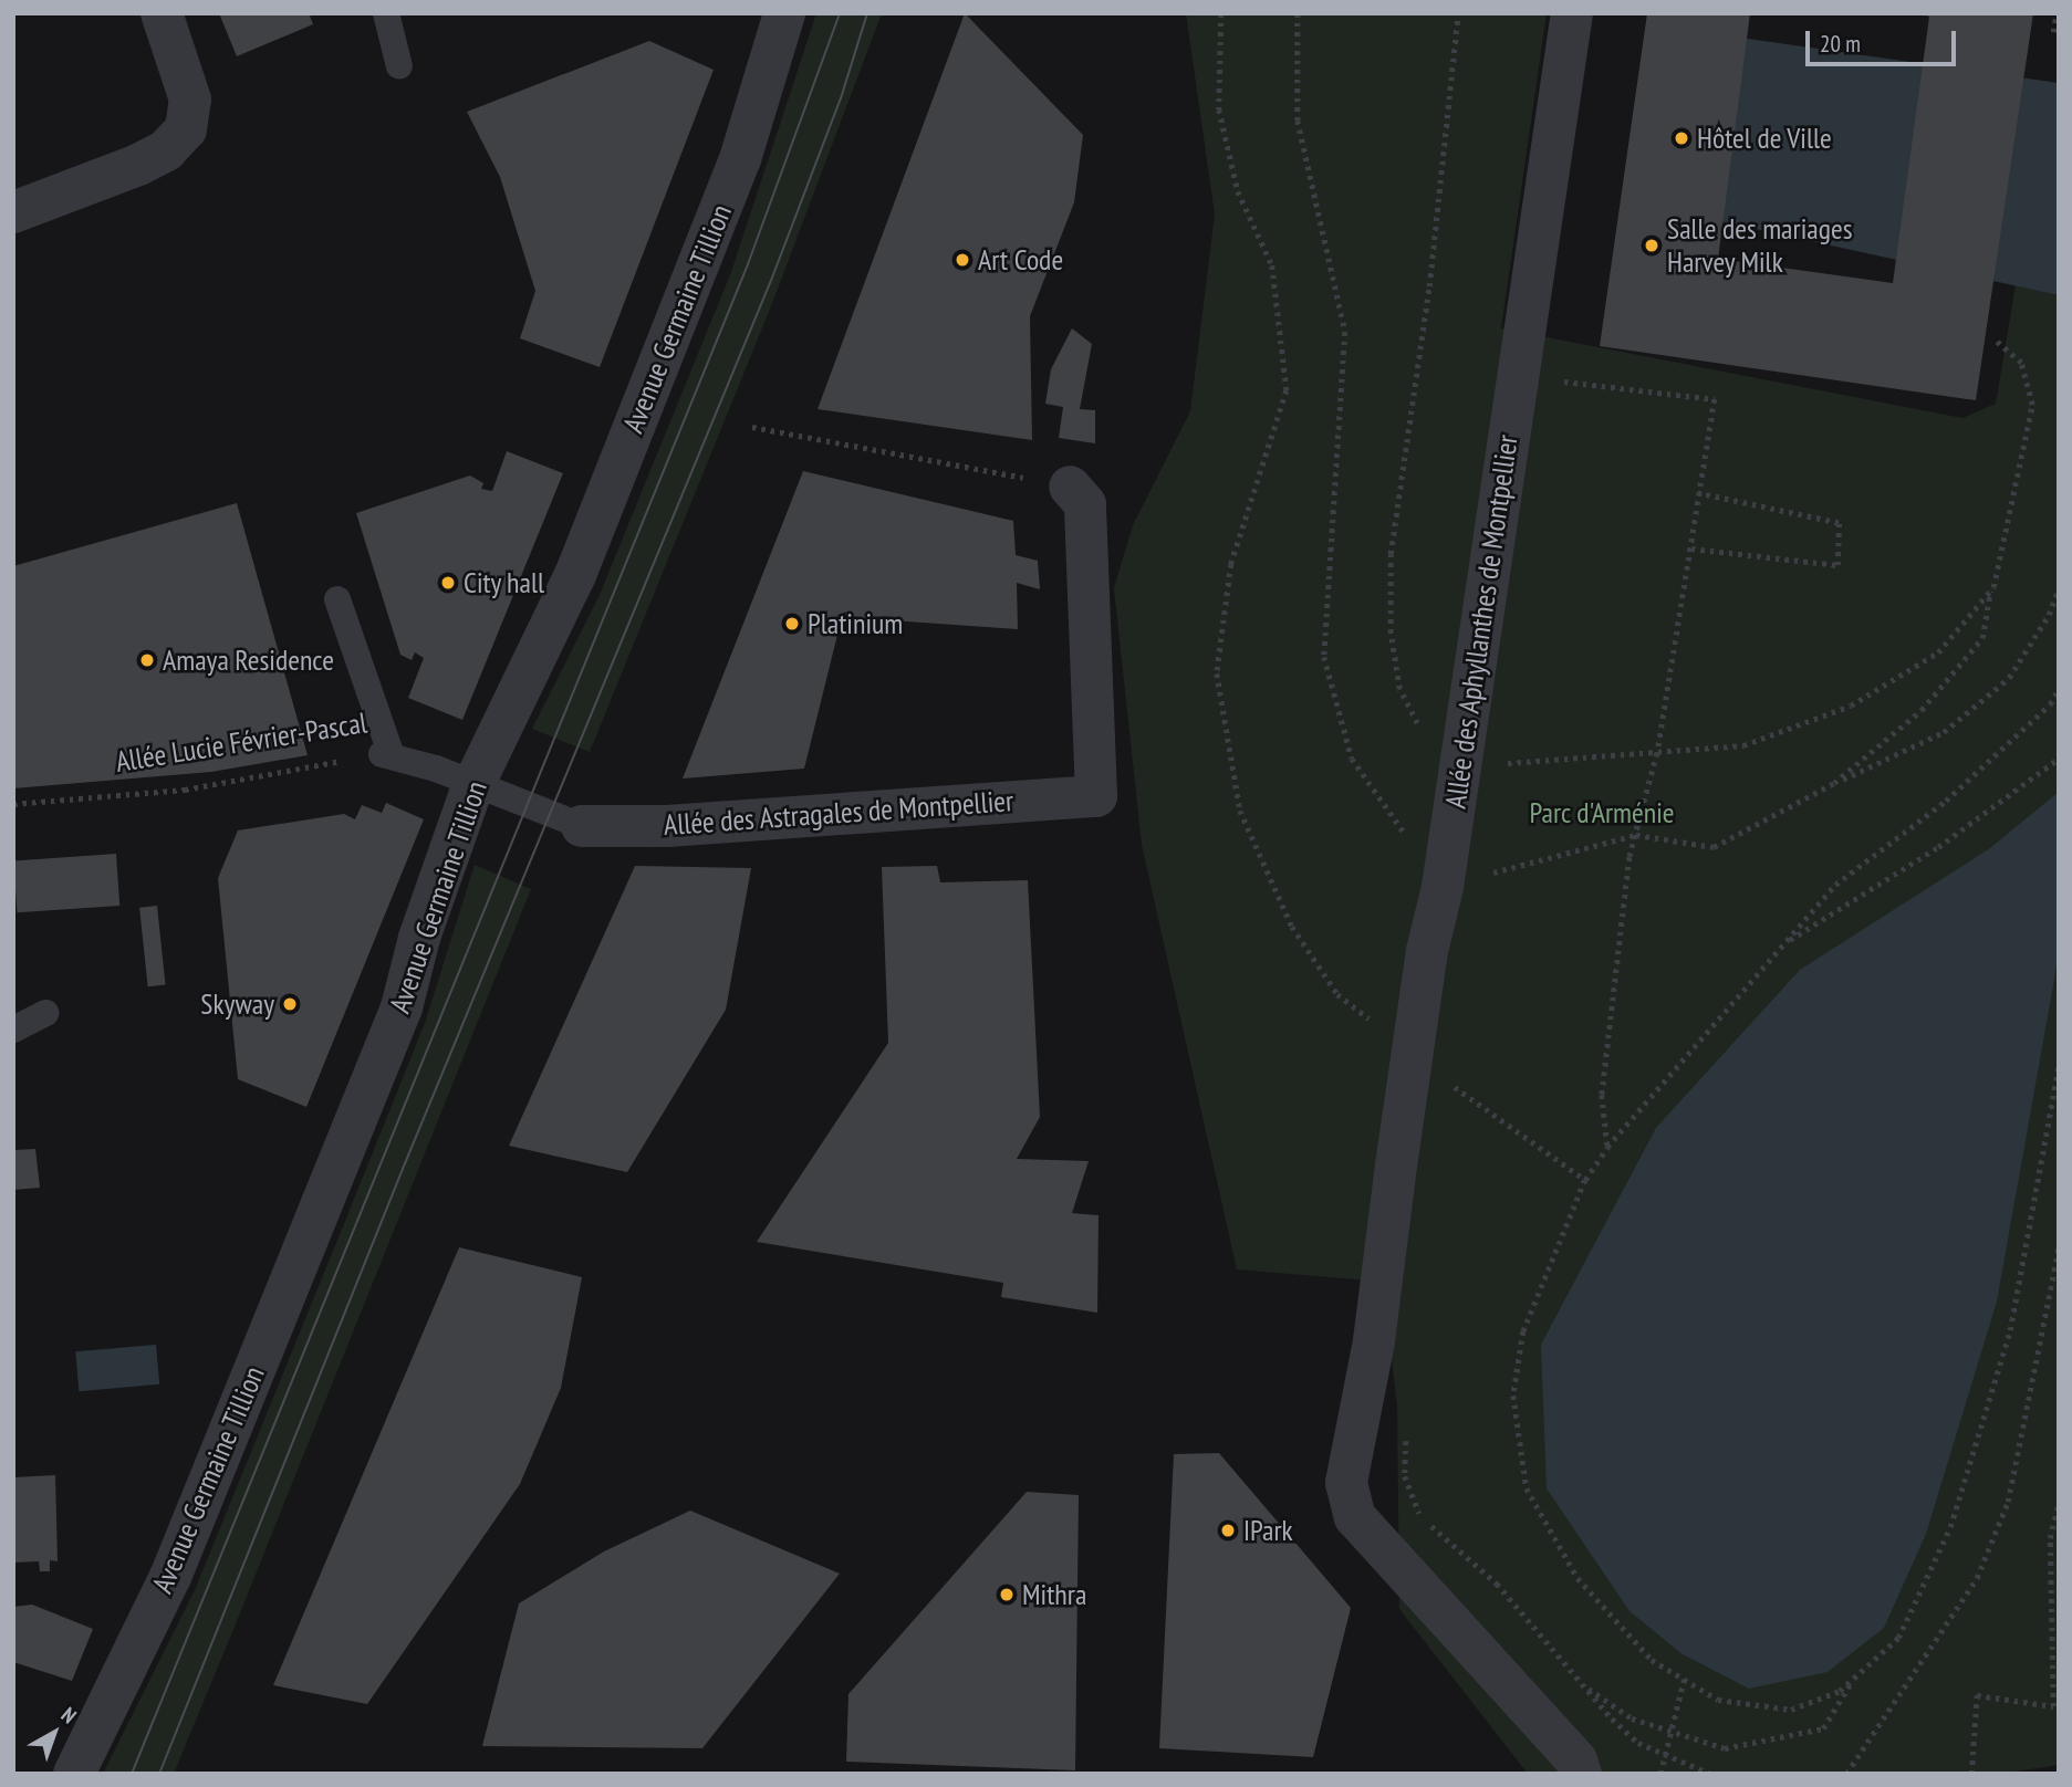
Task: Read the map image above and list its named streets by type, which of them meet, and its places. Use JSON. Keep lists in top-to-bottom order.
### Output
{
  "streets": {
    "street": ["Avenue Germaine Tillion", "Allée des Aphyllanthes de Montpellier", "Allée des Astragales de Montpellier"],
    "lane": ["Allée Lucie Février-Pascal"]
  },
  "crossings": [
    ["Avenue Germaine Tillion", "Allée Lucie Février-Pascal"],
    ["Allée Lucie Février-Pascal", "Allée des Astragales de Montpellier"]
  ],
  "parks": ["Parc d'Arménie"],
  "places": [
    "Hôtel de Ville",
    "Salle des mariages Harvey Milk",
    "Art Code",
    "City hall",
    "Platinium",
    "Amaya Residence",
    "Skyway",
    "IPark",
    "Mithra"
  ],
  "scale_bar": "20 m",
  "north": "top right"
}
